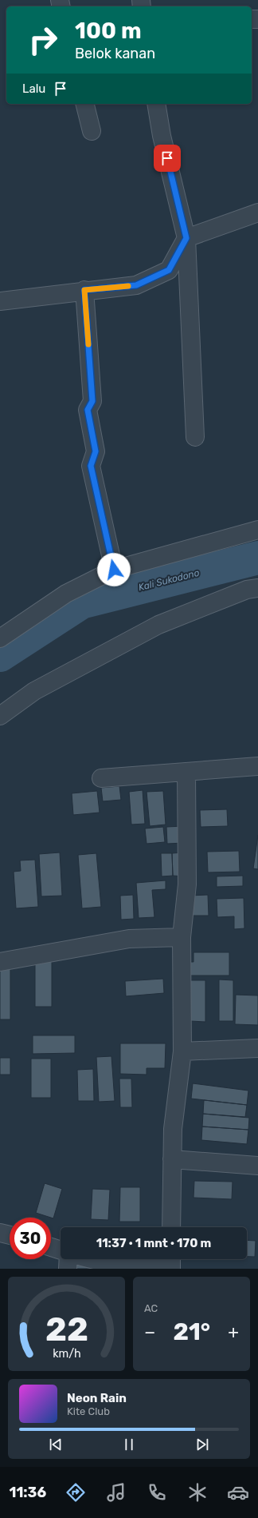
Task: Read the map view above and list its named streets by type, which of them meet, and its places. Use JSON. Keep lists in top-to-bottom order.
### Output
{
  "water": ["Kali Sukodono"],
  "page": {
    "turn": ["100 m", "Belok kanan"],
    "then": "Lalu",
    "limit": "30",
    "trip": "11:37 · 1 mnt · 170 m",
    "tile": "AC",
    "heat": ["−", "21°", "+"],
    "song": ["Neon Rain", "Kite Club"],
    "tabs": "11:36",
    "gauge": ["22", "km/h"]
  }
}
